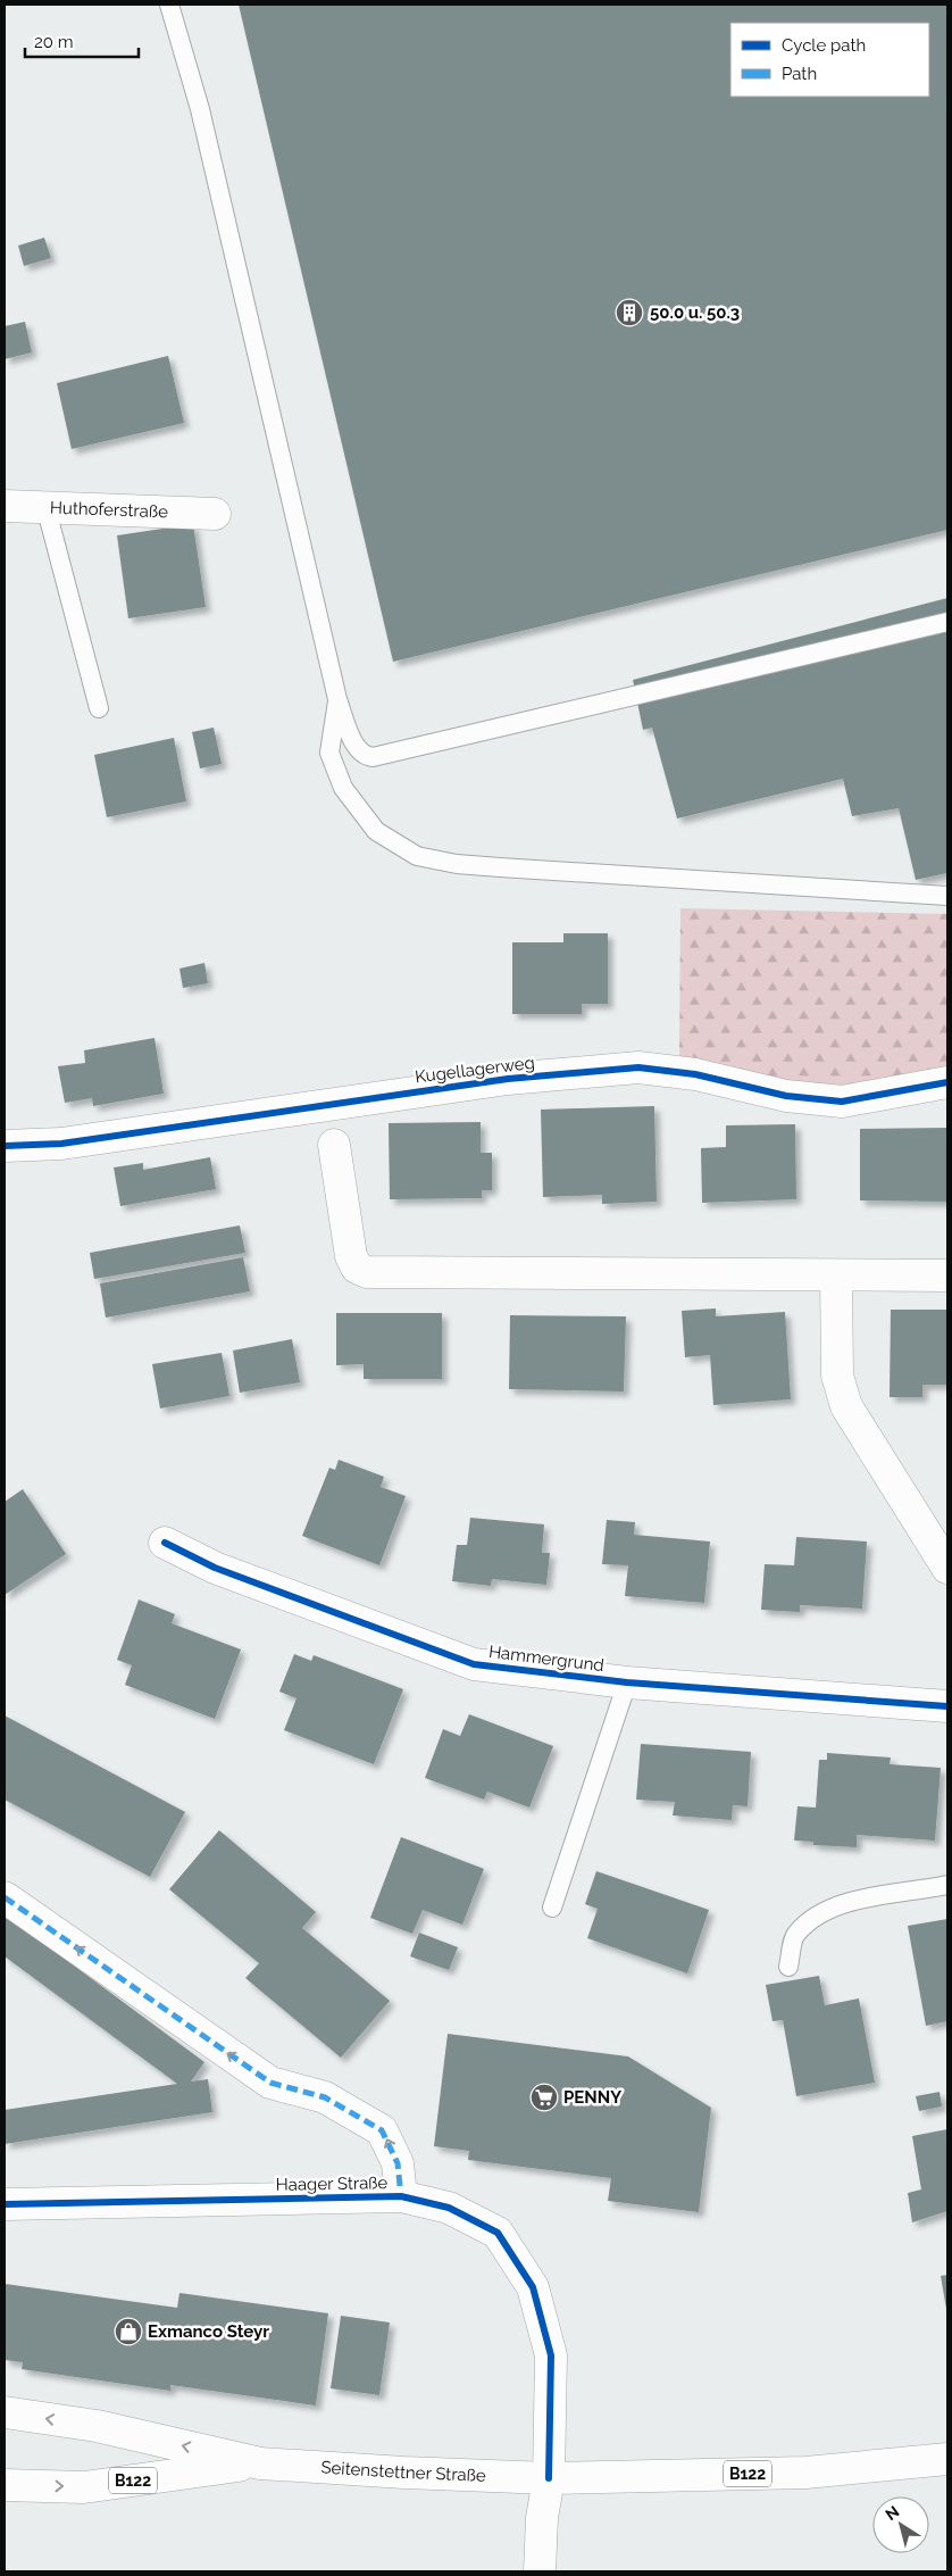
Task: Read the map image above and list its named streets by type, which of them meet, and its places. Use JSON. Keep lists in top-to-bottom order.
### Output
{
  "streets": {
    "street": [
      "Huthoferstraße",
      "Kugellagerweg",
      "Hammergrund",
      "Haager Straße",
      "Seitenstettner Straße",
      "B122"
    ]
  },
  "crossings": [
    ["Haager Straße", "Seitenstettner Straße"]
  ],
  "one_way": ["Haager Straße"],
  "places": {
    "building": ["50.0 u. 50.3"],
    "supermarket": ["PENNY"],
    "shop": ["Exmanco Steyr"]
  },
  "legend": ["Cycle path", "Path"],
  "scale_bar": "20 m",
  "north": "top left"
}
